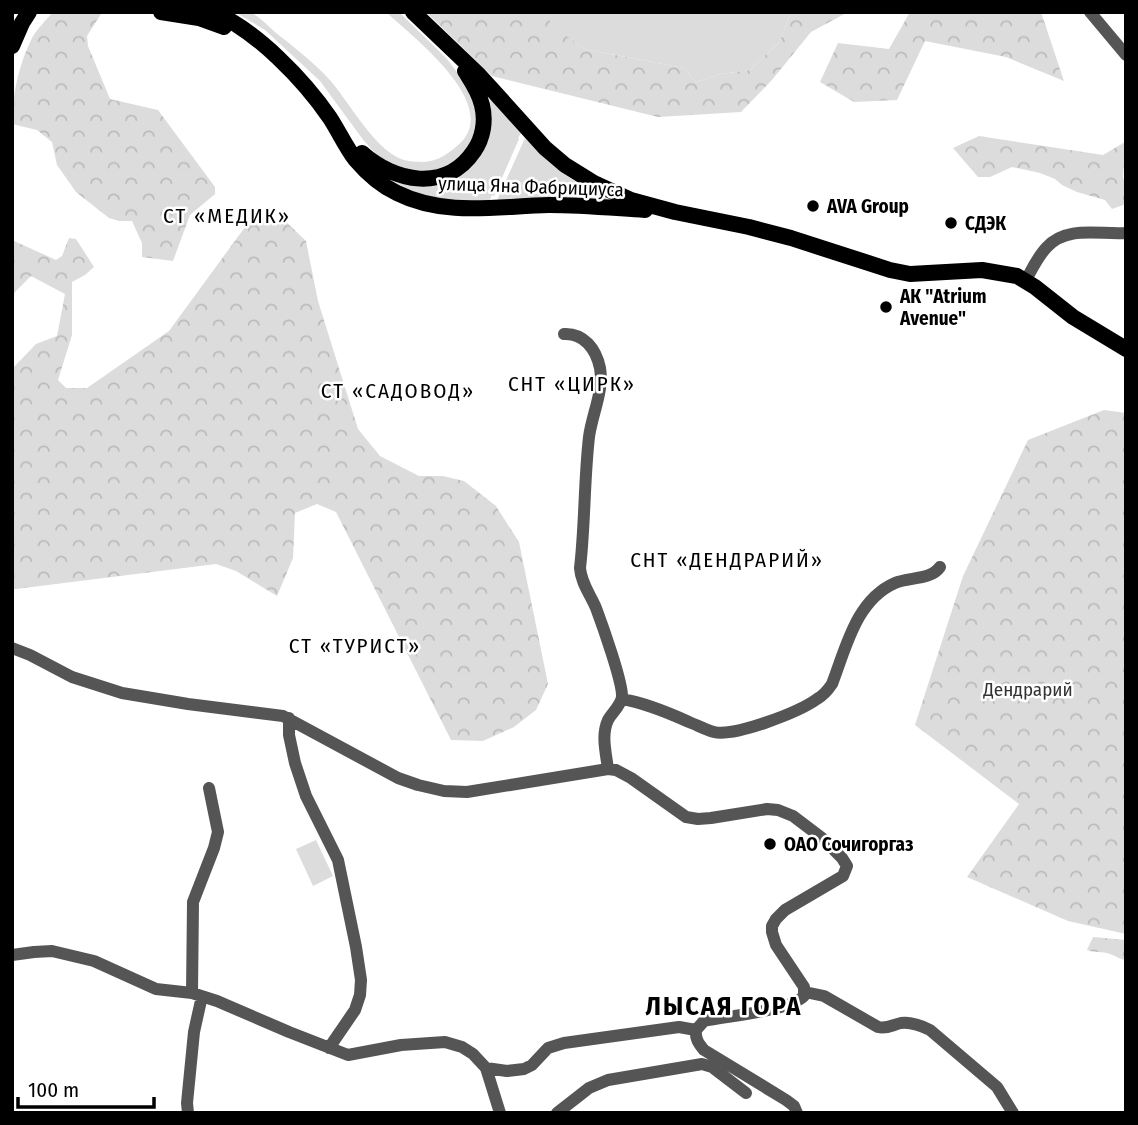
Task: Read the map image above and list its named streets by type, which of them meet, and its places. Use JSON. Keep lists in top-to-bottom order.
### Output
{
  "streets": {
    "main road": ["улица Яна Фабрициуса"]
  },
  "districts": [
    "СТ «МЕДИК»",
    "СНТ «ЦИРК»",
    "СТ «САДОВОД»",
    "СНТ «ДЕНДРАРИЙ»",
    "СТ «ТУРИСТ»",
    "ЛЫСАЯ ГОРА"
  ],
  "parks": ["Дендрарий"],
  "places": [
    "AVA Group",
    "СДЭК",
    "АК \"Atrium Avenue\"",
    "ОАО Сочигоргаз"
  ],
  "scale_bar": "100 m"
}
